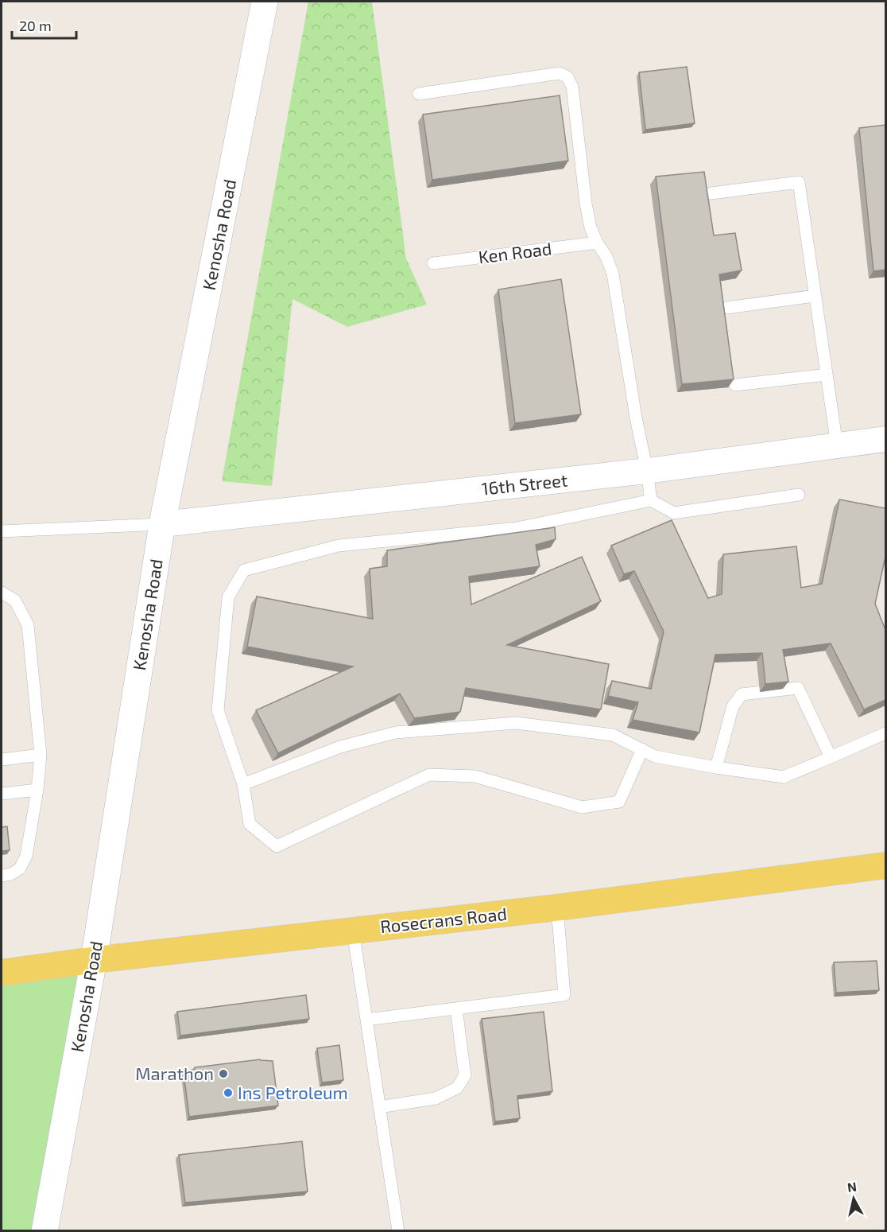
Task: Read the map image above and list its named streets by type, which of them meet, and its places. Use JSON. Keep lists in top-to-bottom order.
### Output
{
  "streets": {
    "main road": ["Rosecrans Road"],
    "street": ["Kenosha Road", "16th Street"],
    "lane": ["Ken Road"]
  },
  "crossings": [
    ["Kenosha Road", "16th Street"],
    ["Kenosha Road", "Rosecrans Road"]
  ],
  "places": ["Marathon", "Ins Petroleum"],
  "scale_bar": "20 m",
  "north": "top"
}
